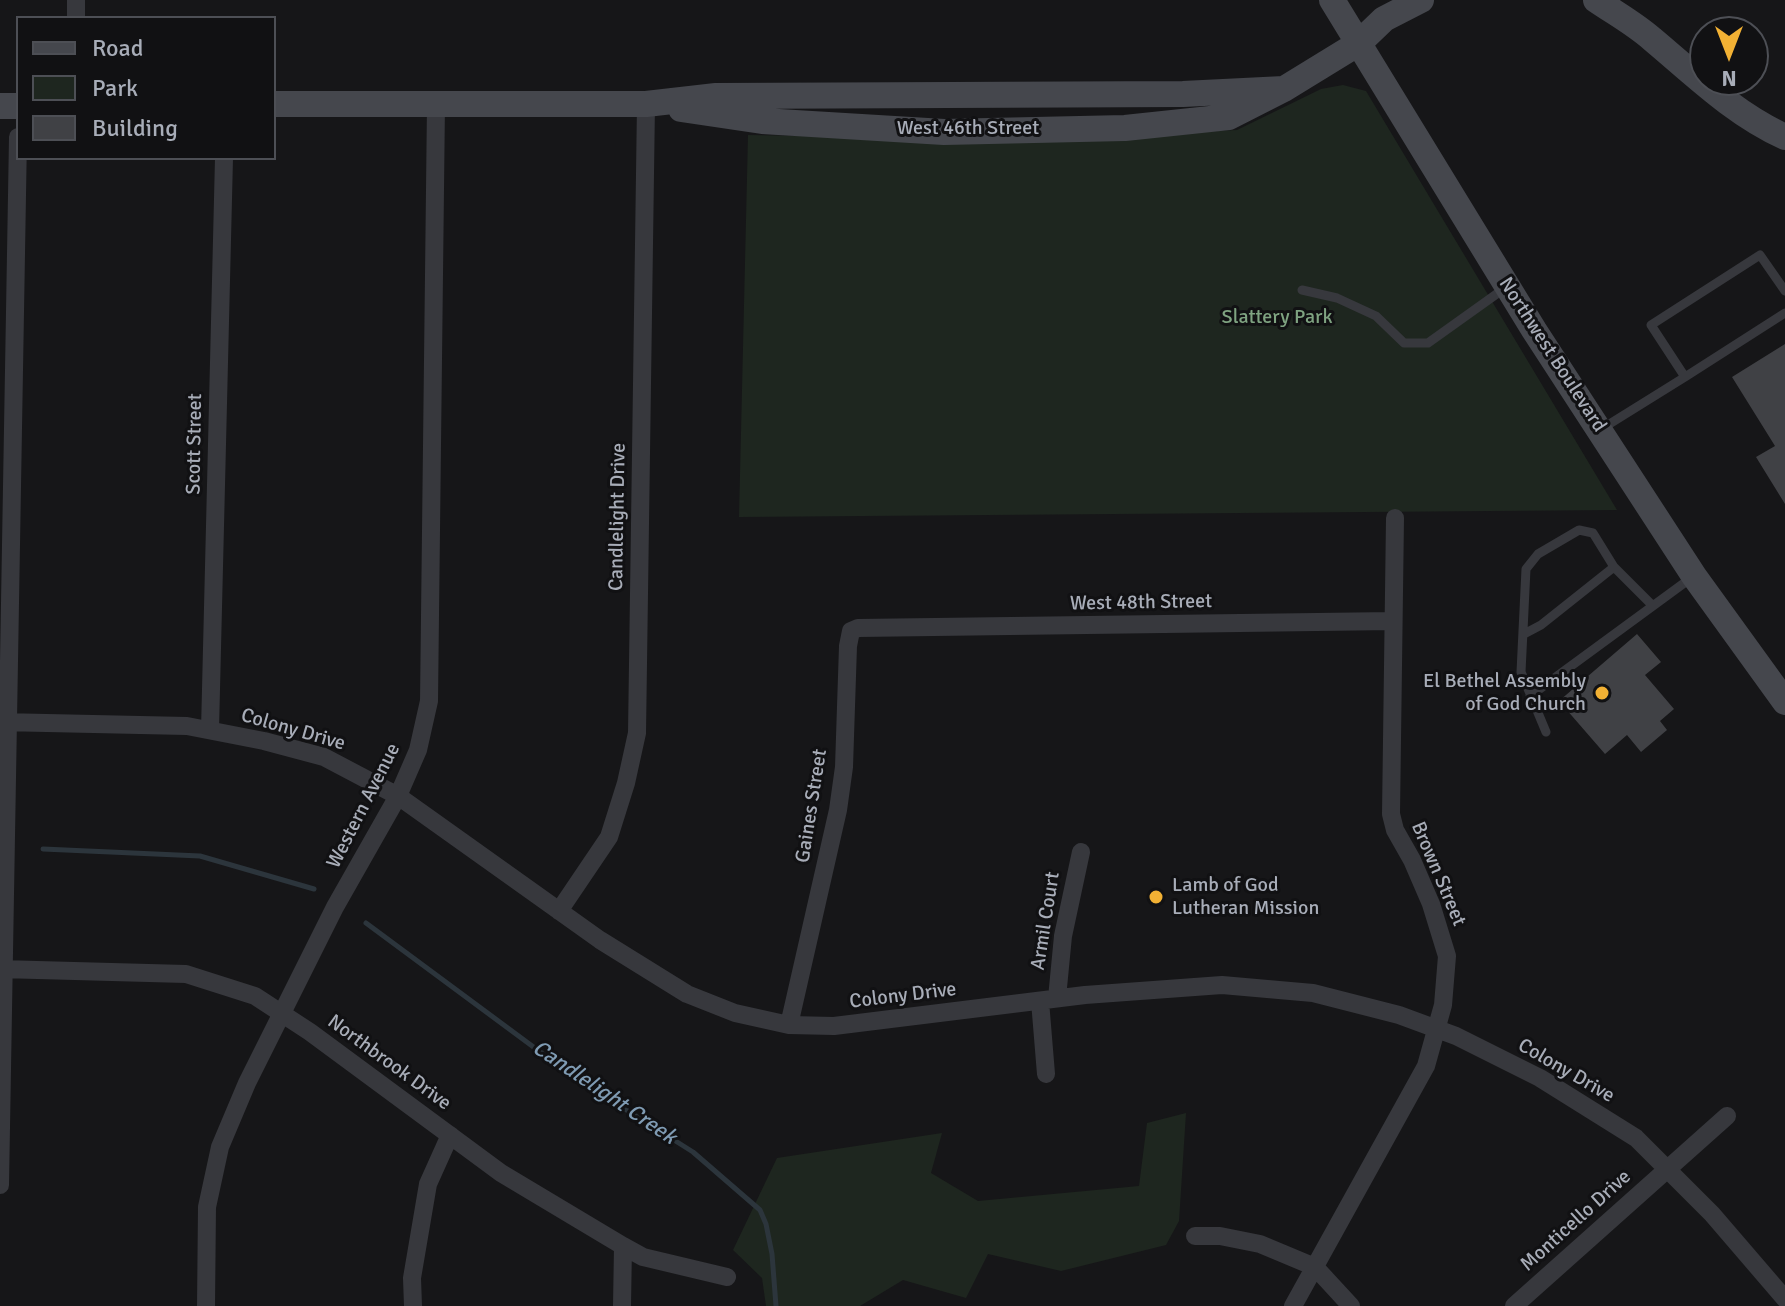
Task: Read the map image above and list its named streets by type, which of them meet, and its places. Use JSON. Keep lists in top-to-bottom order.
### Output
{
  "streets": {
    "street": [
      "West 46th Street",
      "Northwest Boulevard",
      "Scott Street",
      "Candlelight Drive",
      "West 48th Street",
      "Colony Drive",
      "Western Avenue",
      "Gaines Street",
      "Brown Street",
      "Armil Court",
      "Northbrook Drive",
      "Monticello Drive"
    ]
  },
  "crossings": [
    ["West 46th Street", "Northwest Boulevard"],
    ["West 46th Street", "Candlelight Drive"],
    ["West 46th Street", "Western Avenue"],
    ["Scott Street", "Colony Drive"],
    ["Candlelight Drive", "Colony Drive"],
    ["West 48th Street", "Gaines Street"],
    ["West 48th Street", "Brown Street"],
    ["Colony Drive", "Western Avenue"],
    ["Colony Drive", "Gaines Street"],
    ["Colony Drive", "Brown Street"],
    ["Colony Drive", "Armil Court"],
    ["Colony Drive", "Monticello Drive"],
    ["Western Avenue", "Northbrook Drive"]
  ],
  "water": ["Candlelight Creek"],
  "parks": ["Slattery Park"],
  "places": ["El Bethel Assembly of God Church", "Lamb of God Lutheran Mission"],
  "legend": ["Road", "Park", "Building"],
  "north": "bottom"
}
